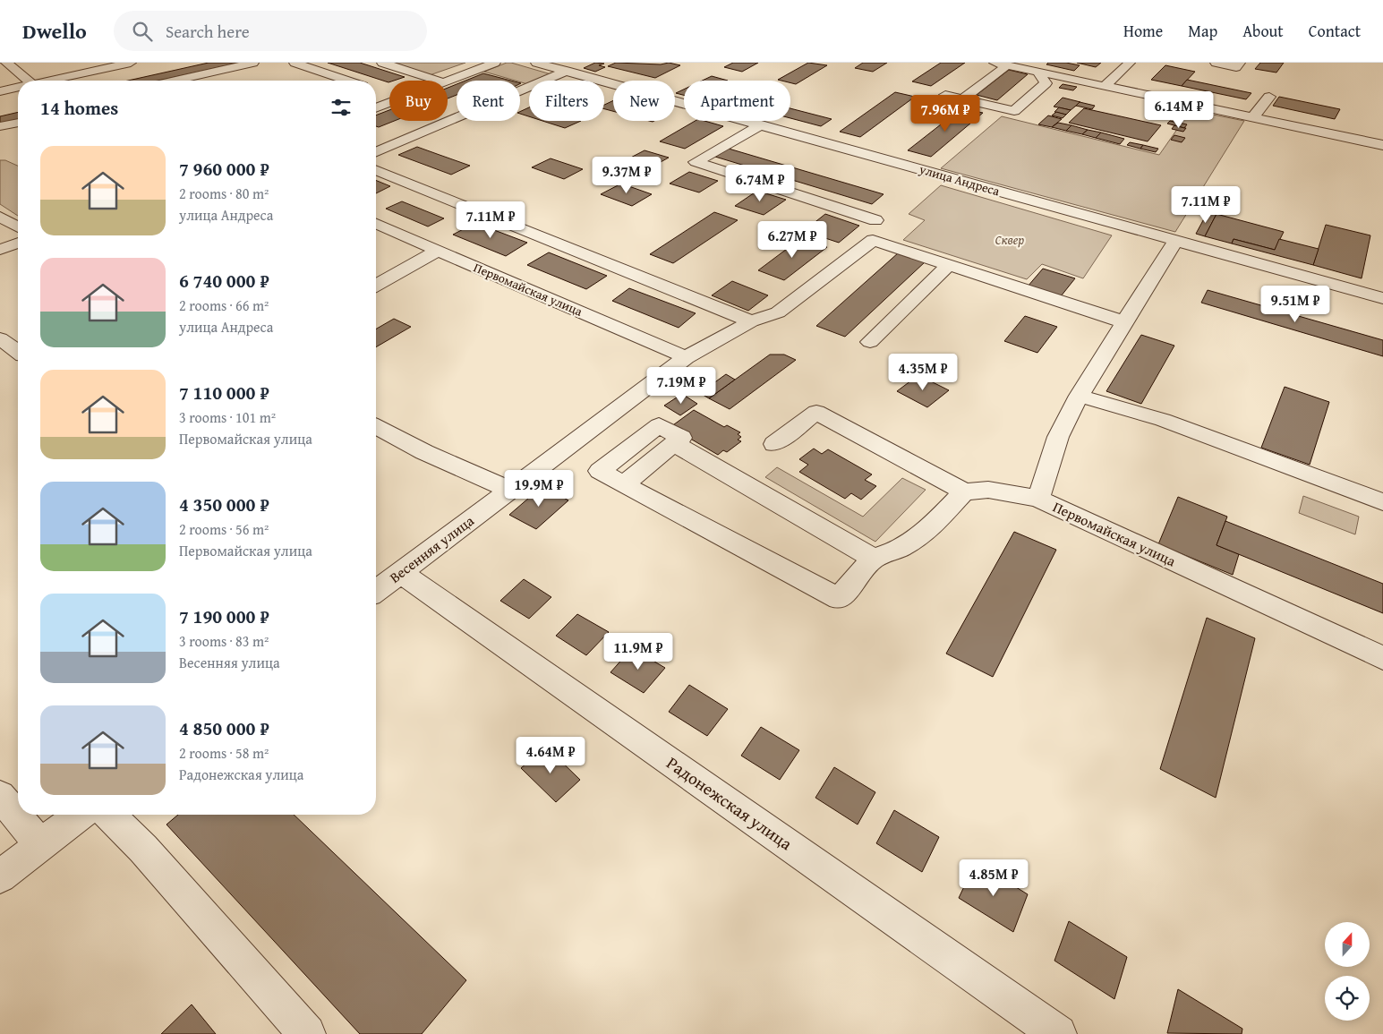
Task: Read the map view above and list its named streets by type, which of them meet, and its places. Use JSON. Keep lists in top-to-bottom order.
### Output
{
  "streets": {
    "street": [
      "улица Андреса",
      "Первомайская улица",
      "Весенняя улица",
      "Радонежская улица"
    ]
  },
  "crossings": [
    ["улица Андреса", "Первомайская улица"],
    ["Первомайская улица", "Весенняя улица"],
    ["Весенняя улица", "Радонежская улица"]
  ],
  "parks": ["Сквер"],
  "north": "top",
  "page": {
    "header": "Dwello",
    "search": "Search here",
    "nav": [
      "Home",
      "Map",
      "About",
      "Contact"
    ],
    "chip": [
      "Buy",
      "Rent",
      "Filters",
      "New",
      "Apartment"
    ],
    "heading": "14 homes",
    "price": [
      "6.14M ₽",
      "7.96M ₽",
      "9.37M ₽",
      "6.74M ₽",
      "7.11M ₽",
      "7.11M ₽",
      "6.27M ₽",
      "9.51M ₽",
      "4.35M ₽",
      "7.19M ₽",
      "19.9M ₽",
      "11.9M ₽",
      "4.64M ₽",
      "4.85M ₽"
    ],
    "list": [
      {
        "name": "7 960 000 ₽",
        "note": "2 rooms · 80 m² · улица Андреса"
      },
      {
        "name": "6 740 000 ₽",
        "note": "2 rooms · 66 m² · улица Андреса"
      },
      {
        "name": "7 110 000 ₽",
        "note": "3 rooms · 101 m² · Первомайская улица"
      },
      {
        "name": "4 350 000 ₽",
        "note": "2 rooms · 56 m² · Первомайская улица"
      },
      {
        "name": "7 190 000 ₽",
        "note": "3 rooms · 83 m² · Весенняя улица"
      },
      {
        "name": "4 850 000 ₽",
        "note": "2 rooms · 58 m² · Радонежская улица"
      }
    ]
  }
}
